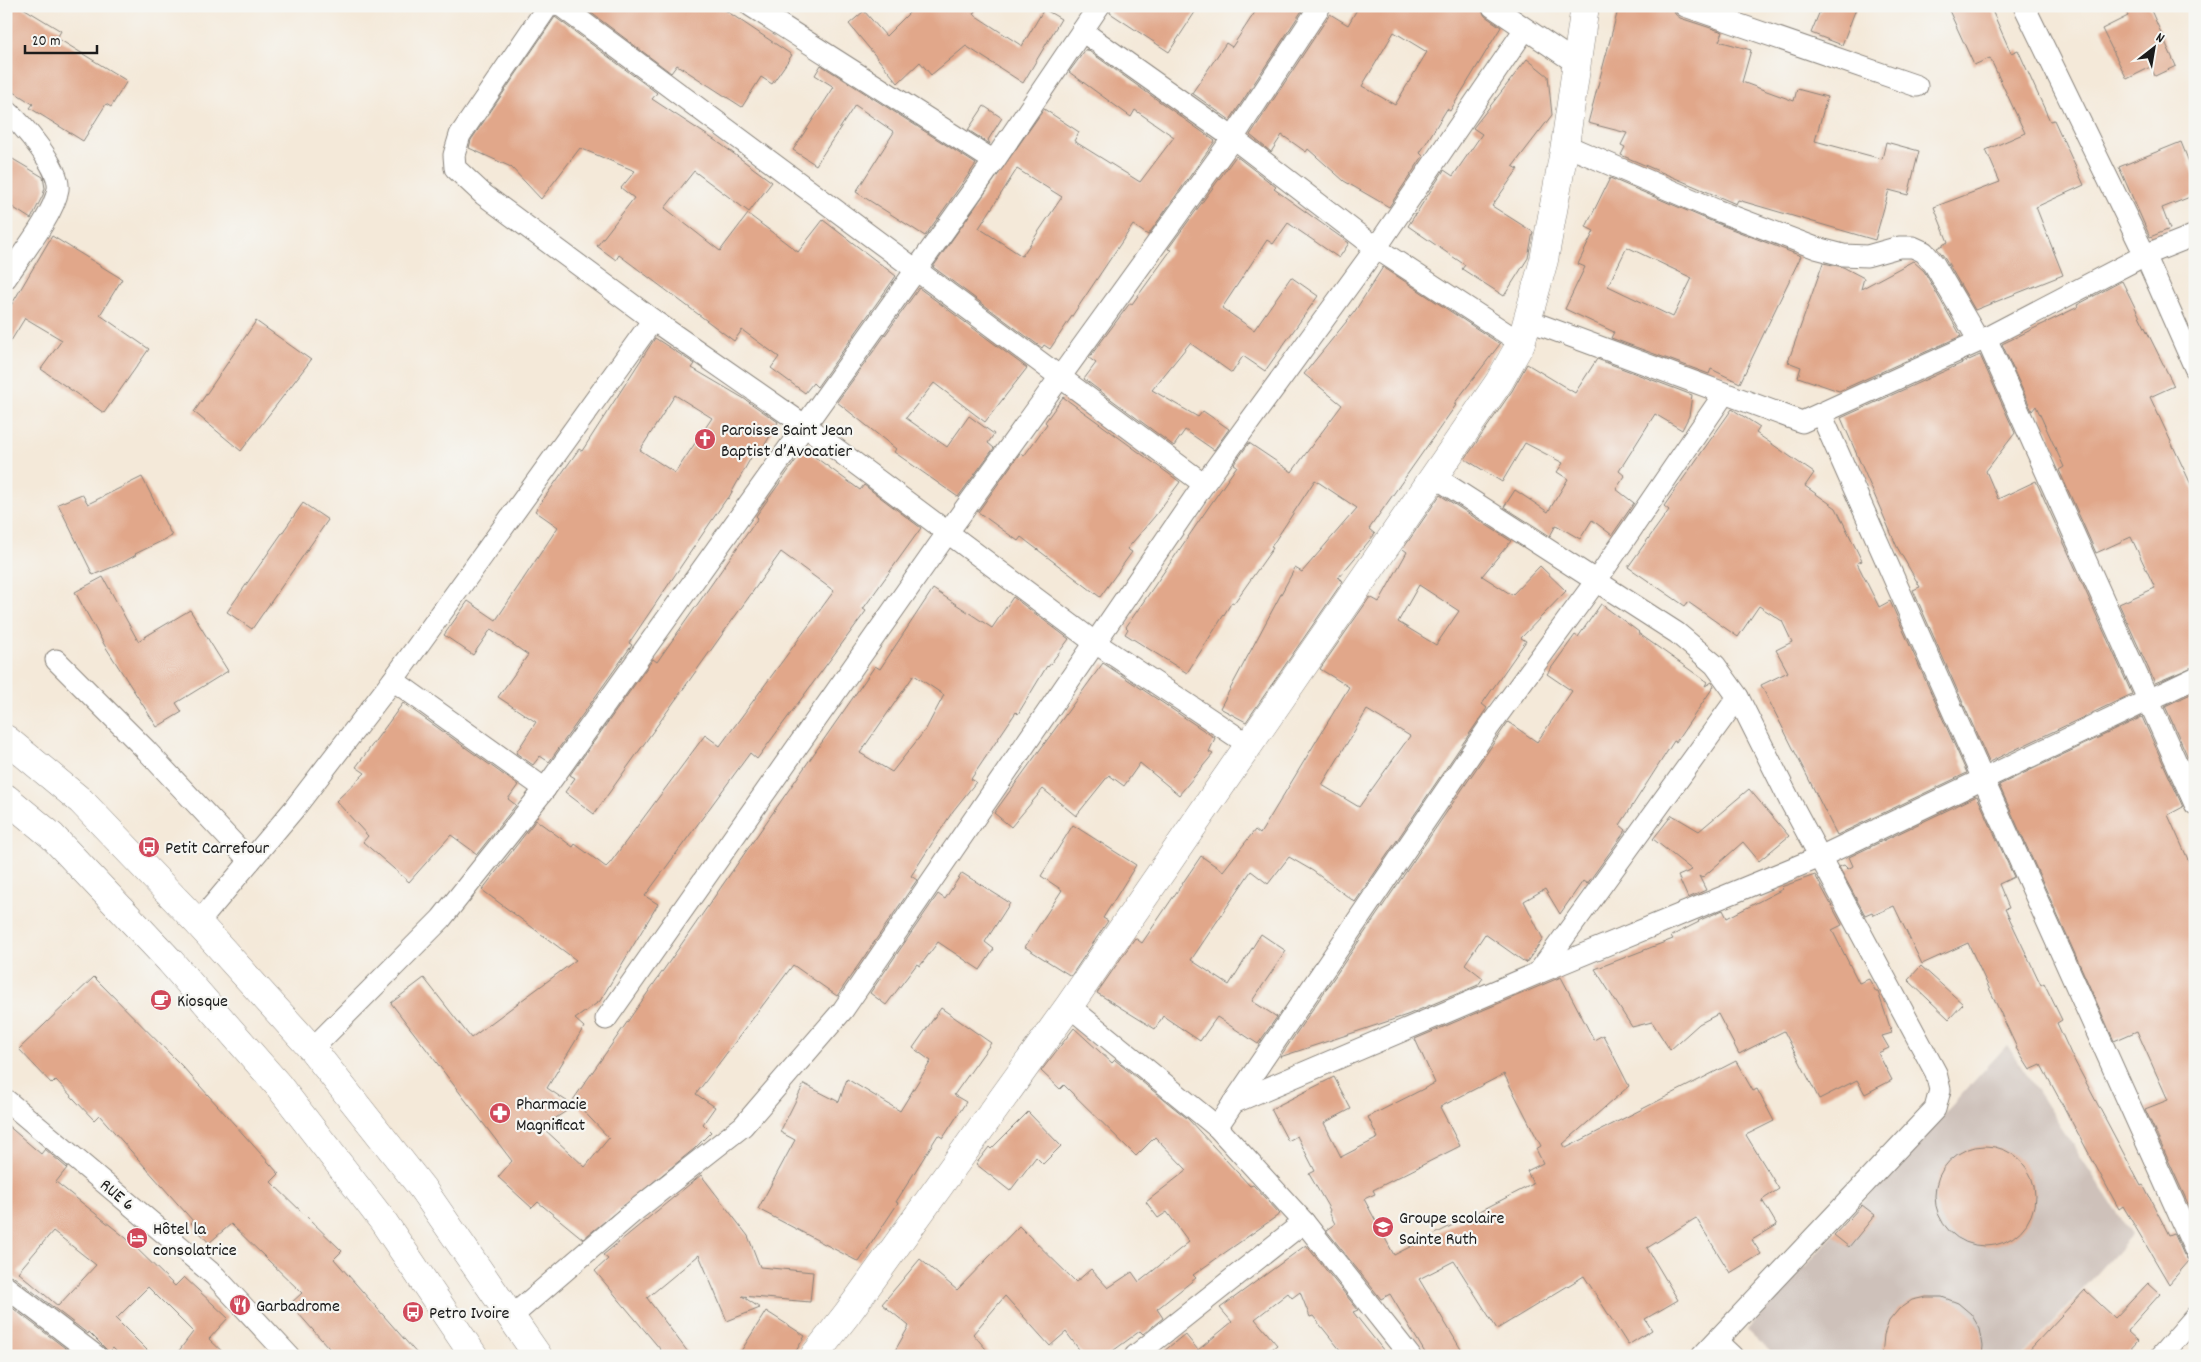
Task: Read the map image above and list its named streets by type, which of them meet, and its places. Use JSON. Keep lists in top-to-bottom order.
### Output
{
  "streets": {
    "street": ["RUE 6"]
  },
  "places": {
    "church": ["Paroisse Saint Jean Baptist d’Avocatier"],
    "bus stop": ["Petit Carrefour", "Petro Ivoire"],
    "cafe": ["Kiosque"],
    "pharmacy": ["Pharmacie Magnificat"],
    "school or university": ["Groupe scolaire Sainte Ruth"],
    "hotel": ["Hôtel la consolatrice"],
    "restaurant": ["Garbadrome"]
  },
  "scale_bar": "20 m",
  "north": "top right"
}
